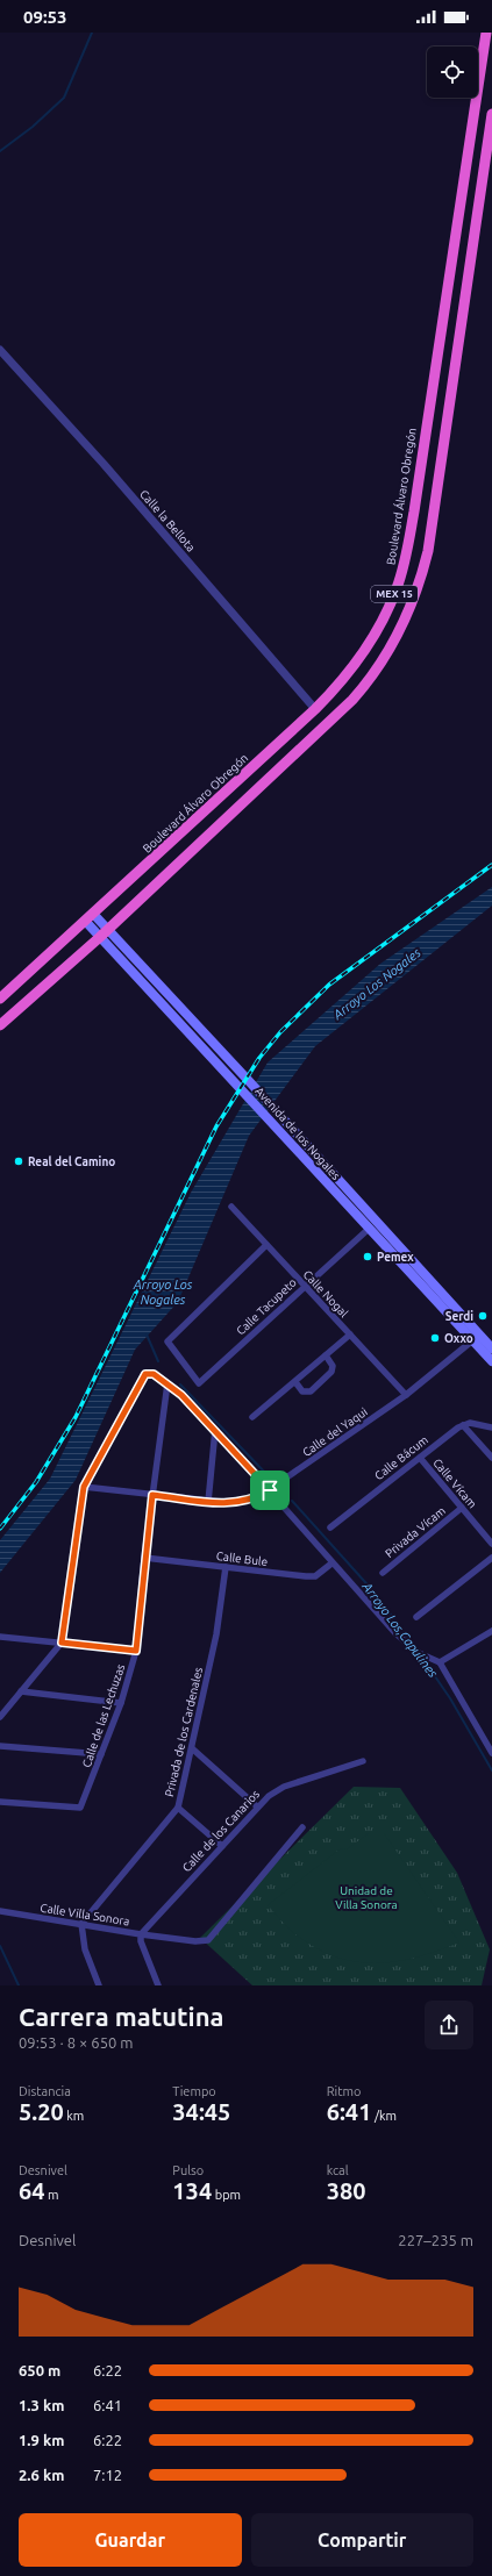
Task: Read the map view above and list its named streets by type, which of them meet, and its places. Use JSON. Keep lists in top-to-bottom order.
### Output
{
  "streets": {
    "highway": ["Boulevard Álvaro Obregón", "MEX 15"],
    "main road": ["Avenida de los Nogales"],
    "street": [
      "Calle la Bellota",
      "Calle Nogal",
      "Calle Tacupeto",
      "Calle del Yaqui",
      "Calle Bácum",
      "Calle Vícam",
      "Privada Vícam",
      "Calle Bule",
      "Calle de las Lechuzas",
      "Privada de los Cardenales",
      "Calle de los Canarios",
      "Calle Villa Sonora"
    ]
  },
  "crossings": [
    ["Boulevard Álvaro Obregón", "Calle la Bellota"],
    ["Boulevard Álvaro Obregón", "Avenida de los Nogales"],
    ["MEX 15", "Avenida de los Nogales"],
    ["Avenida de los Nogales", "Calle Tacupeto"],
    ["Avenida de los Nogales", "Calle del Yaqui"],
    ["Calle Nogal", "Calle Tacupeto"],
    ["Calle Nogal", "Calle del Yaqui"],
    ["Calle del Yaqui", "Calle de las Lechuzas"],
    ["Calle Bácum", "Calle Vícam"],
    ["Calle Vícam", "Privada Vícam"],
    ["Calle Bule", "Calle de las Lechuzas"],
    ["Calle Bule", "Privada de los Cardenales"],
    ["Privada de los Cardenales", "Calle Villa Sonora"],
    ["Calle de los Canarios", "Calle Villa Sonora"]
  ],
  "water": ["Arroyo Los Nogales", "Arroyo Los,Capulines"],
  "parks": ["Unidad de Villa Sonora"],
  "places": [
    "Real del Camino",
    "Pemex",
    "Serdi",
    "Oxxo"
  ],
  "page": {
    "status": "09:53",
    "heading": ["Carrera matutina", "09:53 · 8 × 650 m"],
    "stats": [
      ["Distancia", "5.20 km"],
      ["Tiempo", "34:45"],
      ["Ritmo", "6:41 /km"],
      ["Desnivel", "64 m"],
      ["Pulso", "134 bpm"],
      ["kcal", "380"]
    ],
    "chart": ["Desnivel", "227–235 m"],
    "list": [
      {
        "name": "650 m",
        "note": "6:22"
      },
      {
        "name": "1.3 km",
        "note": "6:41"
      },
      {
        "name": "1.9 km",
        "note": "6:22"
      },
      {
        "name": "2.6 km",
        "note": "7:12"
      }
    ],
    "buttons": ["Guardar", "Compartir"]
  }
}
